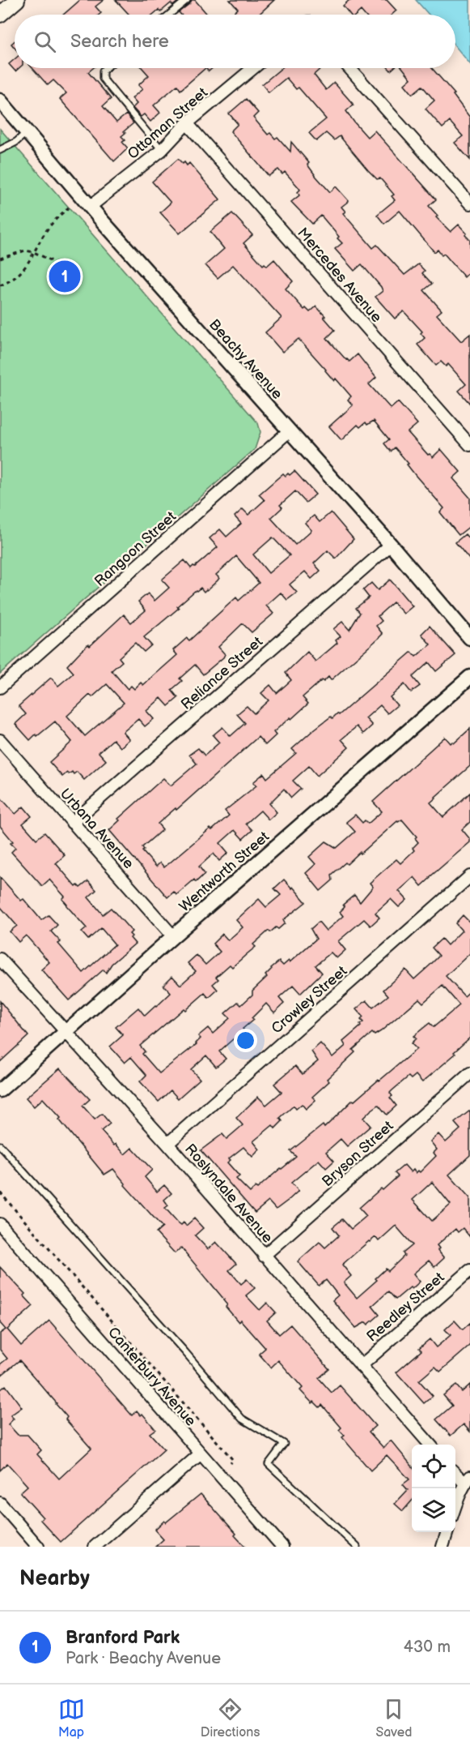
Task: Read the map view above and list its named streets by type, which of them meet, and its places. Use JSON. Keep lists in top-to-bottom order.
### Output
{
  "streets": {
    "street": [
      "Ottoman Street",
      "Mercedes Avenue",
      "Beachy Avenue",
      "Rangoon Street",
      "Reliance Street",
      "Urbana Avenue",
      "Wentworth Street",
      "Crowley Street",
      "Bryson Street",
      "Roslyndale Avenue",
      "Reedley Street",
      "Canterbury Avenue"
    ]
  },
  "crossings": [
    ["Ottoman Street", "Mercedes Avenue"],
    ["Ottoman Street", "Beachy Avenue"],
    ["Beachy Avenue", "Rangoon Street"],
    ["Beachy Avenue", "Reliance Street"],
    ["Reliance Street", "Urbana Avenue"],
    ["Urbana Avenue", "Wentworth Street"],
    ["Wentworth Street", "Roslyndale Avenue"],
    ["Crowley Street", "Roslyndale Avenue"],
    ["Bryson Street", "Roslyndale Avenue"],
    ["Roslyndale Avenue", "Reedley Street"]
  ],
  "page": {
    "search": "Search here",
    "pins": "1",
    "heading": "Nearby",
    "list": [
      {
        "mark": "1",
        "name": "Branford Park",
        "note": "Park · Beachy Avenue",
        "value": "430 m"
      }
    ],
    "nav": ["Map", "Directions", "Saved"]
  }
}
